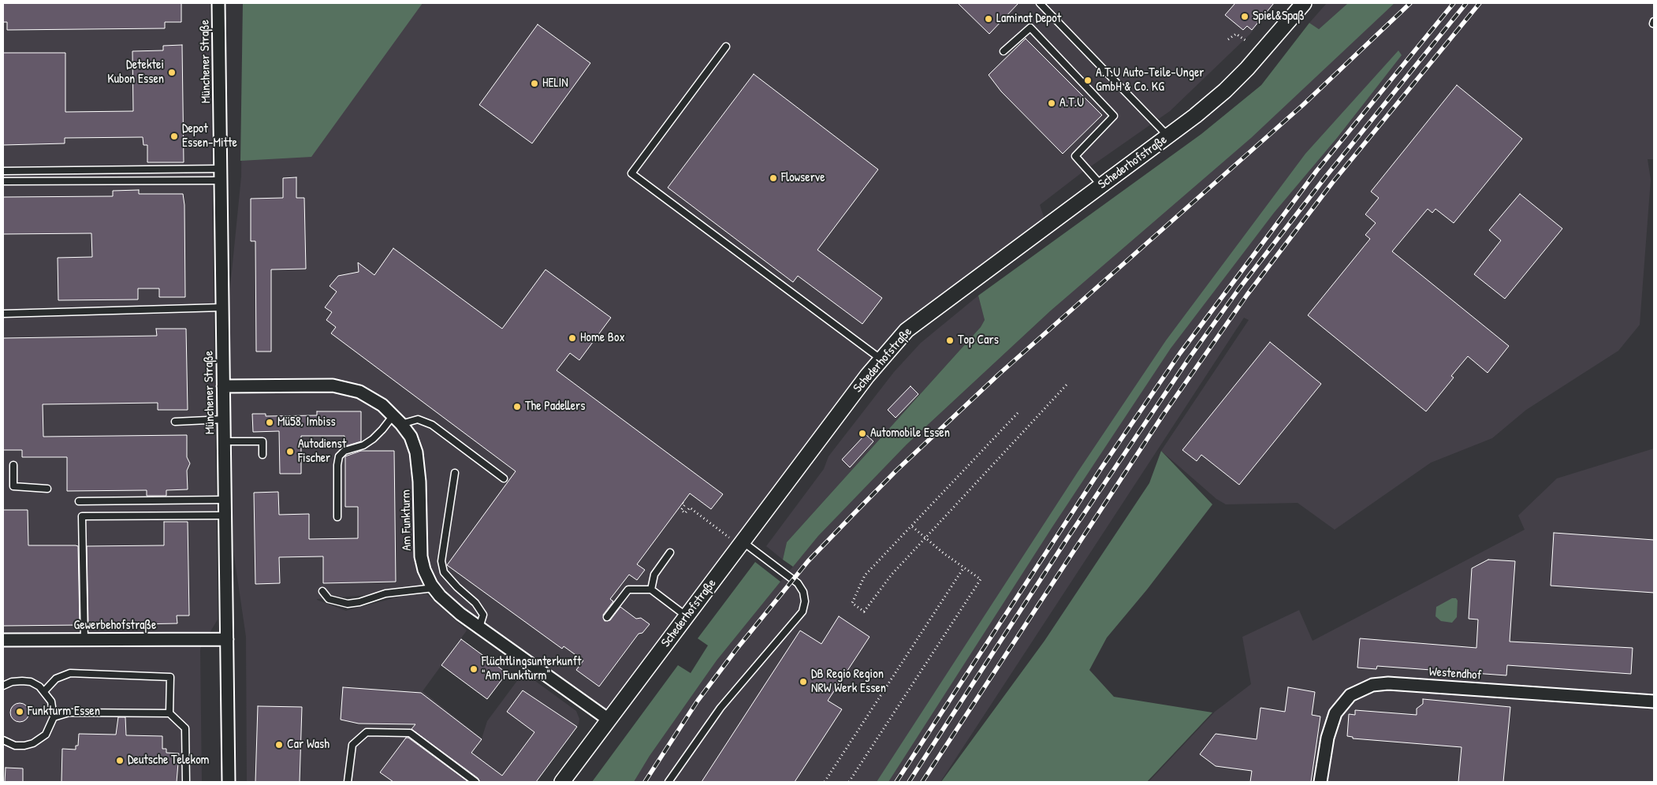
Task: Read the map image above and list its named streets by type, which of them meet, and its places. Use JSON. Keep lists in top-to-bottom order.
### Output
{
  "streets": {
    "street": [
      "Münchener Straße",
      "Schederhofstraße",
      "Am Funkturm",
      "Gewerbehofstraße",
      "Westendhof"
    ]
  },
  "crossings": [
    ["Münchener Straße", "Am Funkturm"],
    ["Münchener Straße", "Gewerbehofstraße"],
    ["Schederhofstraße", "Am Funkturm"]
  ],
  "places": [
    "Spiel&Spaß",
    "Laminat Depot",
    "Detektei Kubon Essen",
    "A.T.U Auto-Teile-Unger GmbH & Co. KG",
    "HELIN",
    "A.T.U",
    "Depot Essen-Mitte",
    "Flowserve",
    "Home Box",
    "Top Cars",
    "The Padellers",
    "Mü58, Imbiss",
    "Automobile Essen",
    "Autodienst Fischer",
    "Flüchtlingsunterkunft \"Am Funkturm\"",
    "DB Regio Region NRW Werk Essen",
    "Funkturm Essen",
    "Car Wash",
    "Deutsche Telekom"
  ]
}
